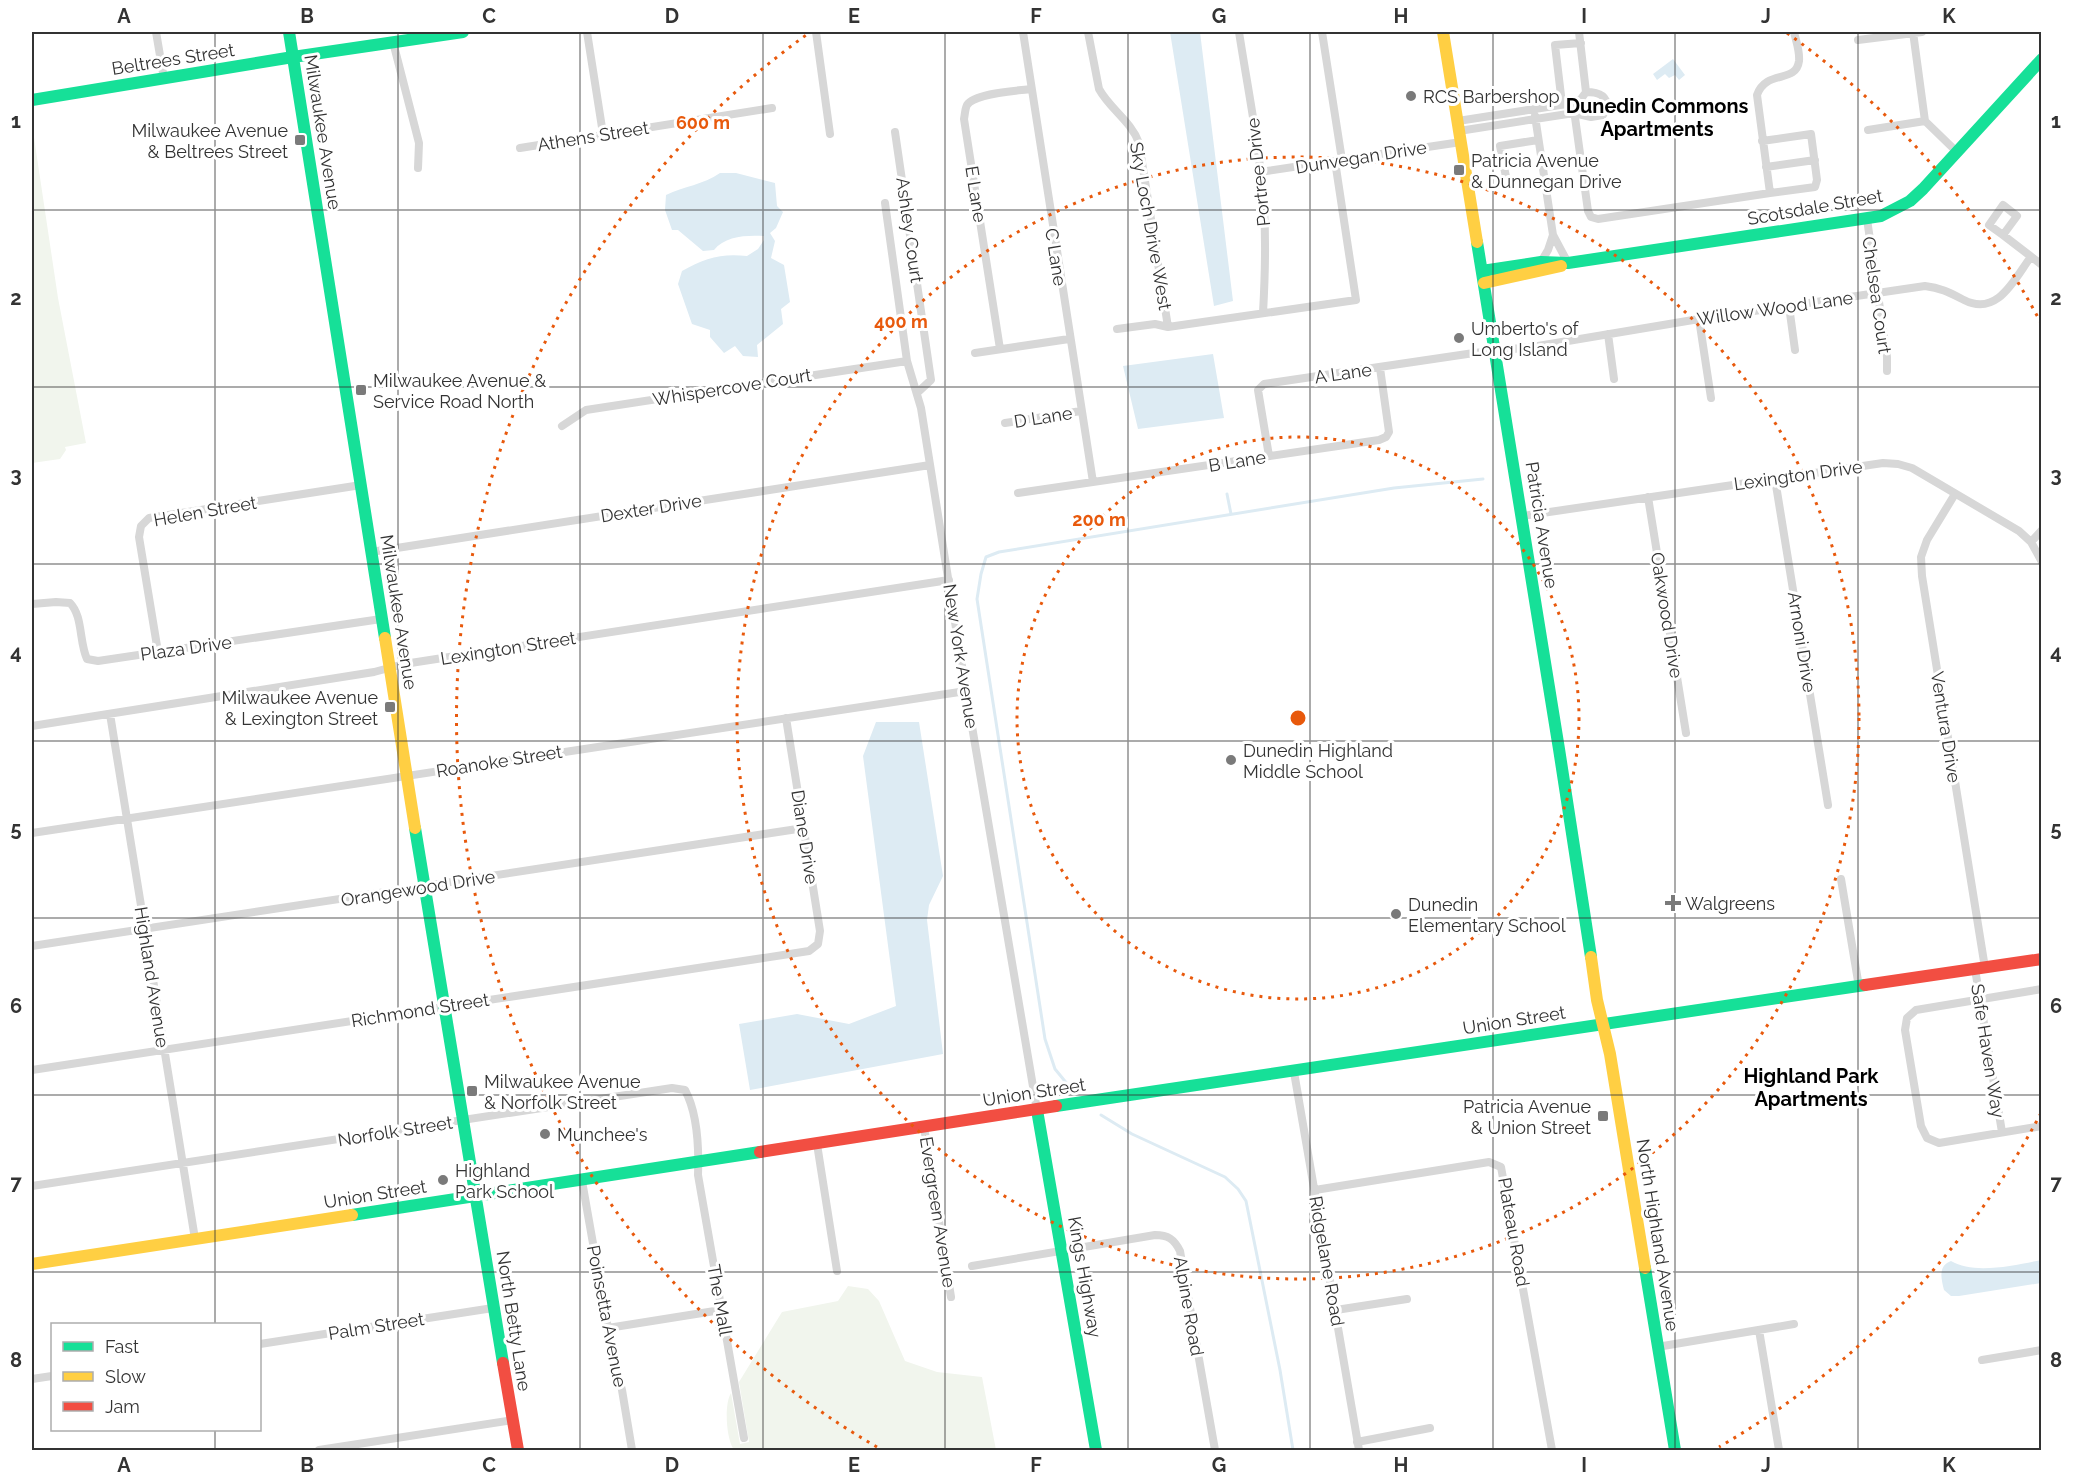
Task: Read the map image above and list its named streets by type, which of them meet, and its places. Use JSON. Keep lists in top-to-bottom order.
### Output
{
  "streets": {
    "street": [
      "Beltrees Street",
      "Milwaukee Avenue",
      "Athens Street",
      "Dunvegan Drive",
      "Portree Drive",
      "E Lane",
      "Scotsdale Street",
      "Sky Loch Drive West",
      "Ashley Court",
      "C Lane",
      "Chelsea Court",
      "Willow Wood Lane",
      "A Lane",
      "Whispercove Court",
      "D Lane",
      "B Lane",
      "Lexington Drive",
      "Dexter Drive",
      "Helen Street",
      "Patricia Avenue",
      "Oakwood Drive",
      "Arnoni Drive",
      "Plaza Drive",
      "Lexington Street",
      "New York Avenue",
      "Ventura Drive",
      "Roanoke Street",
      "Diane Drive",
      "Orangewood Drive",
      "Highland Avenue",
      "Richmond Street",
      "Union Street",
      "Safe Haven Way",
      "Norfolk Street",
      "Evergreen Avenue",
      "Plateau Road",
      "North Highland Avenue",
      "Ridgelane Road",
      "Kings Highway",
      "The Mall",
      "Alpine Road",
      "Poinsetta Avenue",
      "North Betty Lane",
      "Palm Street"
    ]
  },
  "crossings": [
    ["Beltrees Street", "Milwaukee Avenue"],
    ["Milwaukee Avenue", "Dexter Drive"],
    ["Milwaukee Avenue", "Helen Street"],
    ["Milwaukee Avenue", "Plaza Drive"],
    ["Milwaukee Avenue", "Lexington Street"],
    ["Milwaukee Avenue", "Roanoke Street"],
    ["Milwaukee Avenue", "Orangewood Drive"],
    ["Milwaukee Avenue", "Richmond Street"],
    ["Milwaukee Avenue", "Union Street"],
    ["Milwaukee Avenue", "Norfolk Street"],
    ["Milwaukee Avenue", "North Betty Lane"],
    ["Dunvegan Drive", "Portree Drive"],
    ["Dunvegan Drive", "Patricia Avenue"],
    ["E Lane", "C Lane"],
    ["Scotsdale Street", "Chelsea Court"],
    ["Scotsdale Street", "Patricia Avenue"],
    ["Ashley Court", "New York Avenue"],
    ["C Lane", "D Lane"],
    ["C Lane", "B Lane"],
    ["Chelsea Court", "Willow Wood Lane"],
    ["Willow Wood Lane", "A Lane"],
    ["Willow Wood Lane", "Patricia Avenue"],
    ["A Lane", "B Lane"],
    ["A Lane", "Patricia Avenue"],
    ["Whispercove Court", "New York Avenue"],
    ["Lexington Drive", "Patricia Avenue"],
    ["Lexington Drive", "Oakwood Drive"],
    ["Lexington Drive", "Arnoni Drive"],
    ["Lexington Drive", "Ventura Drive"],
    ["Dexter Drive", "New York Avenue"],
    ["Helen Street", "Plaza Drive"],
    ["Patricia Avenue", "Union Street"],
    ["Patricia Avenue", "North Highland Avenue"],
    ["Lexington Street", "New York Avenue"],
    ["Lexington Street", "Highland Avenue"],
    ["New York Avenue", "Roanoke Street"],
    ["New York Avenue", "Union Street"],
    ["New York Avenue", "Kings Highway"],
    ["Ventura Drive", "Union Street"],
    ["Ventura Drive", "Safe Haven Way"],
    ["Roanoke Street", "Diane Drive"],
    ["Roanoke Street", "Highland Avenue"],
    ["Diane Drive", "Orangewood Drive"],
    ["Diane Drive", "Richmond Street"],
    ["Orangewood Drive", "Highland Avenue"],
    ["Highland Avenue", "Richmond Street"],
    ["Highland Avenue", "Union Street"],
    ["Highland Avenue", "Norfolk Street"],
    ["Union Street", "Safe Haven Way"],
    ["Union Street", "Norfolk Street"],
    ["Union Street", "Evergreen Avenue"],
    ["Union Street", "North Highland Avenue"],
    ["Union Street", "Ridgelane Road"],
    ["Union Street", "Kings Highway"],
    ["Union Street", "The Mall"],
    ["Union Street", "Poinsetta Avenue"],
    ["Union Street", "North Betty Lane"],
    ["Norfolk Street", "The Mall"],
    ["Plateau Road", "Ridgelane Road"],
    ["Kings Highway", "Alpine Road"],
    ["North Betty Lane", "Palm Street"]
  ],
  "districts": ["Dunedin Commons Apartments", "Highland Park Apartments"],
  "places": {
    "other": [
      "RCS Barbershop",
      "Umberto's of Long Island",
      "Dunedin Highland Middle School",
      "Dunedin Elementary School",
      "Munchee's",
      "Highland Park School"
    ],
    "transit": [
      "Milwaukee Avenue & Beltrees Street",
      "Patricia Avenue & Dunnegan Drive",
      "Milwaukee Avenue & Service Road North",
      "Milwaukee Avenue & Lexington Street",
      "Milwaukee Avenue & Norfolk Street",
      "Patricia Avenue & Union Street"
    ],
    "health": ["Walgreens"]
  },
  "legend": ["Fast", "Slow", "Jam"],
  "grid": {
    "columns": [
      "A",
      "B",
      "C",
      "D",
      "E",
      "F",
      "G",
      "H",
      "I",
      "J",
      "K"
    ],
    "rows": [
      "1",
      "2",
      "3",
      "4",
      "5",
      "6",
      "7",
      "8"
    ]
  },
  "rings": ["600 m", "400 m", "200 m"]
}
